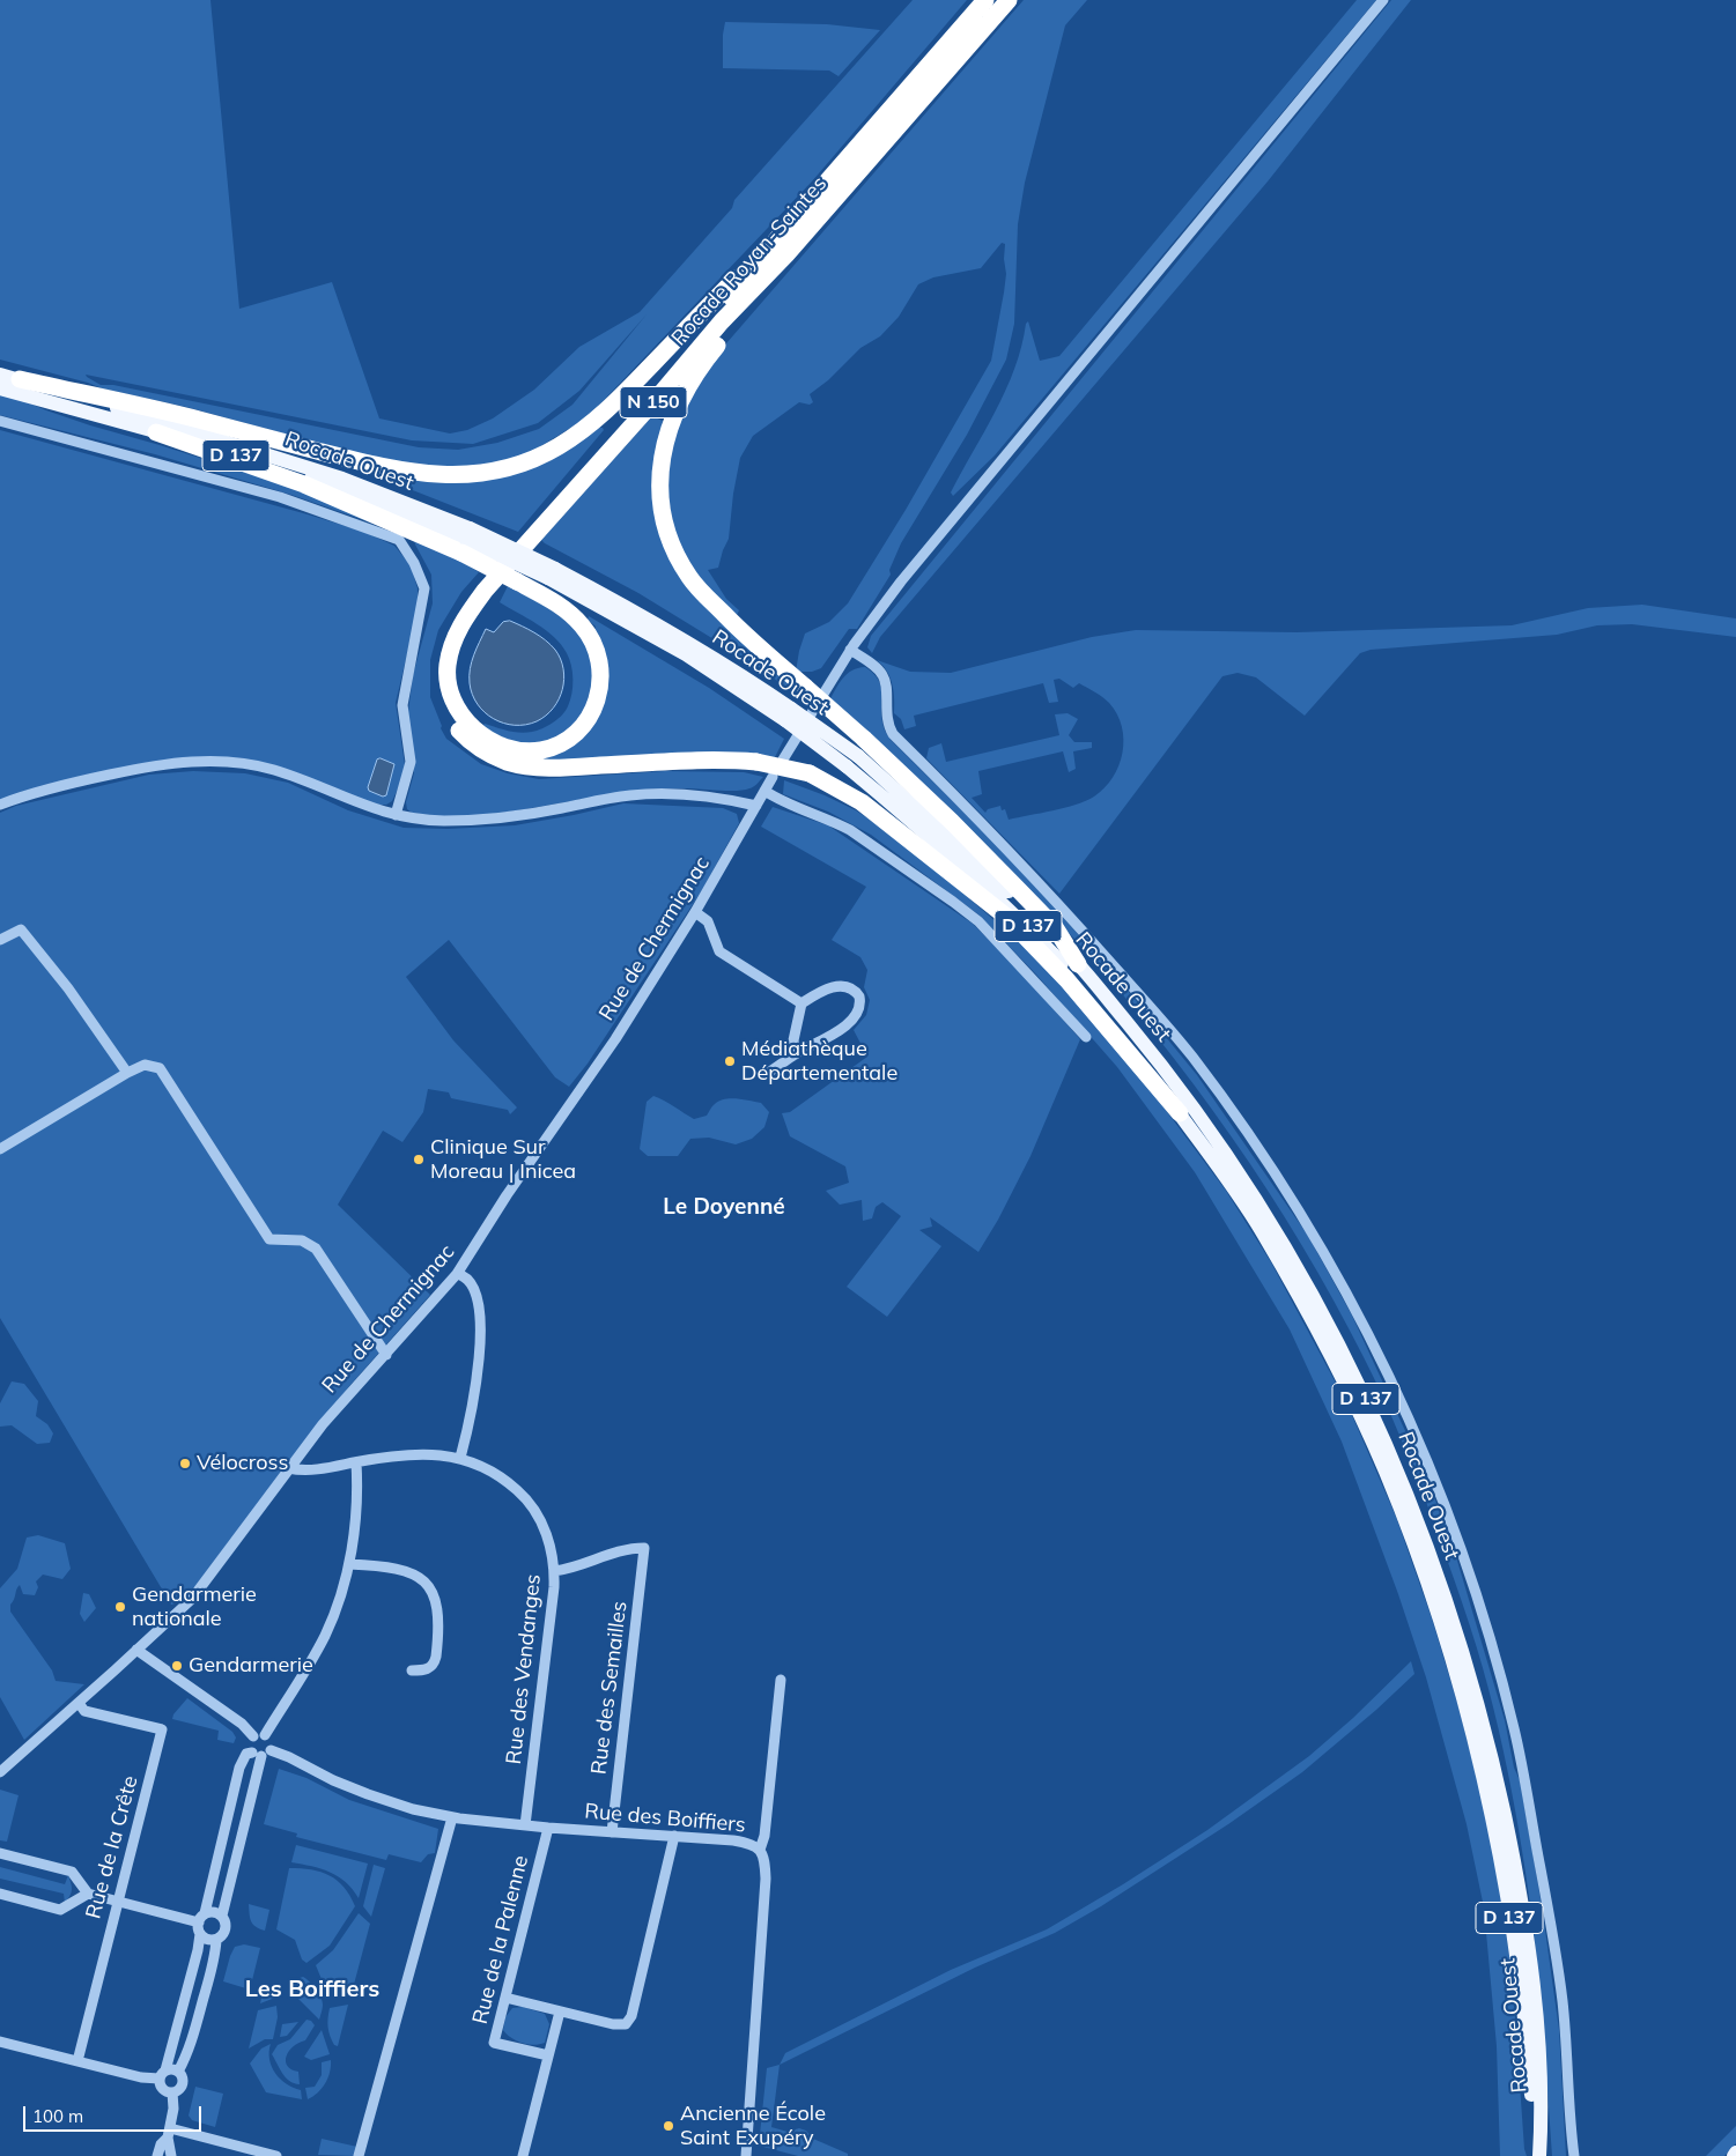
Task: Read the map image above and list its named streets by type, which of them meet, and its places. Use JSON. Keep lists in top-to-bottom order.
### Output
{
  "streets": {
    "highway": ["Rocade Royan-Saintes", "N 150"],
    "main road": ["D 137", "Rocade Ouest"],
    "street": [
      "Rue de Chermignac",
      "Rue des Vendanges",
      "Rue des Semailles",
      "Rue des Boiffiers",
      "Rue de la Crête",
      "Rue de la Palenne"
    ]
  },
  "crossings": [
    ["Rocade Royan-Saintes", "Rocade Ouest"],
    ["Rue de Chermignac", "Rue des Vendanges"],
    ["Rue de Chermignac", "Rue de la Crête"],
    ["Rue des Vendanges", "Rue des Semailles"],
    ["Rue des Vendanges", "Rue des Boiffiers"],
    ["Rue des Semailles", "Rue des Boiffiers"],
    ["Rue des Boiffiers", "Rue de la Palenne"]
  ],
  "districts": ["Le Doyenné", "Les Boiffiers"],
  "places": [
    "Médiathèque Départementale",
    "Clinique Sur Moreau | Inicea",
    "Vélocross",
    "Gendarmerie nationale",
    "Gendarmerie",
    "Ancienne École Saint Exupéry"
  ],
  "scale_bar": "100 m"
}
